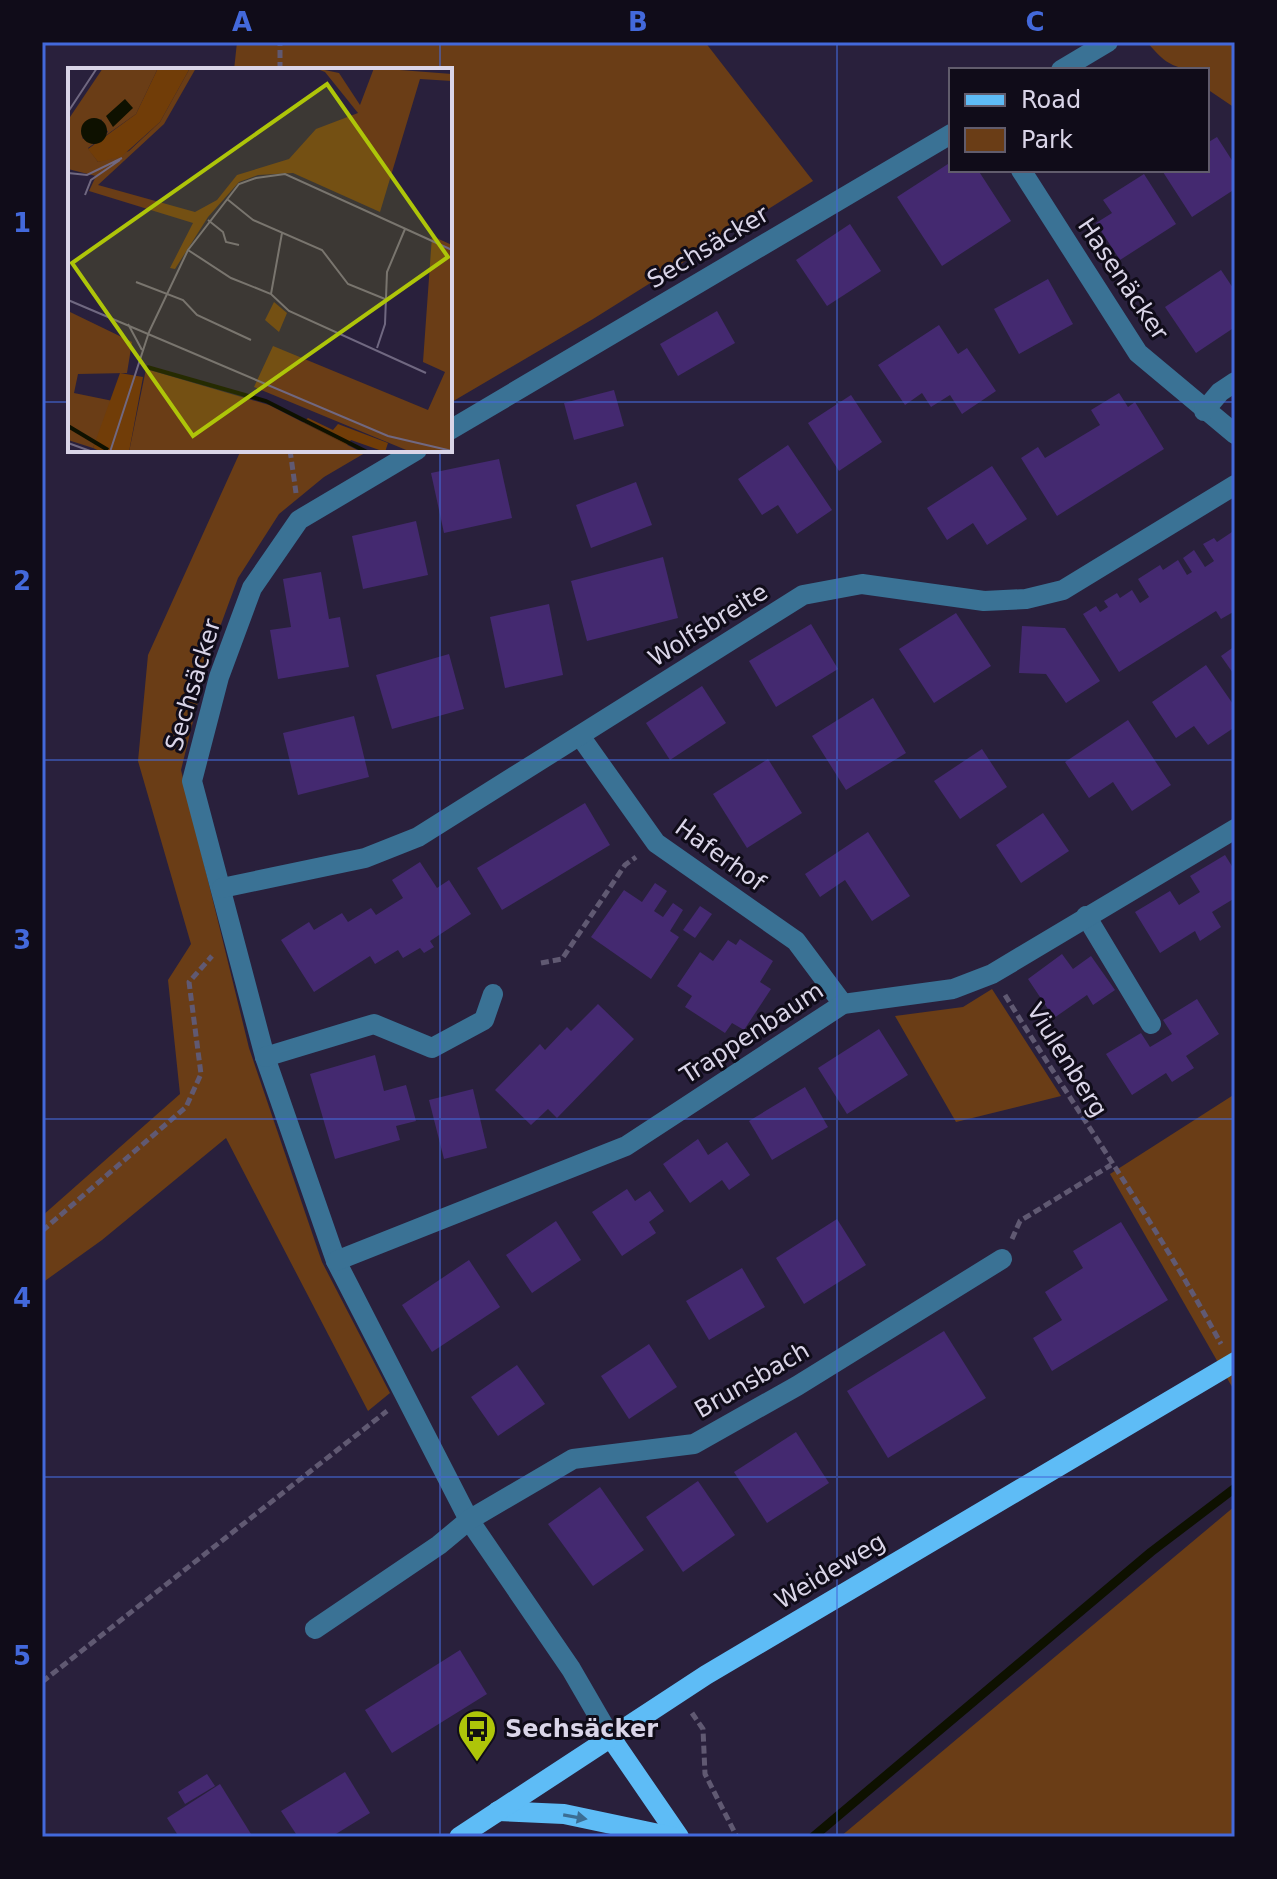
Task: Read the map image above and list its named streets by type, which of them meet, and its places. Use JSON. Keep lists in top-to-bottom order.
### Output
{
  "streets": {
    "main road": ["Weideweg"],
    "street": [
      "Sechsäcker",
      "Hasenäcker",
      "Wolfsbreite",
      "Haferhof",
      "Trappenbaum",
      "Brunsbach"
    ],
    "path": ["Viulenberg"]
  },
  "crossings": [
    ["Sechsäcker", "Wolfsbreite"],
    ["Sechsäcker", "Trappenbaum"],
    ["Sechsäcker", "Brunsbach"],
    ["Sechsäcker", "Weideweg"],
    ["Wolfsbreite", "Haferhof"],
    ["Haferhof", "Trappenbaum"],
    ["Trappenbaum", "Viulenberg"]
  ],
  "places": {
    "bus stop": ["Sechsäcker"]
  },
  "legend": ["Road", "Park"],
  "grid": {
    "columns": ["A", "B", "C"],
    "rows": [
      "1",
      "2",
      "3",
      "4",
      "5"
    ]
  }
}
